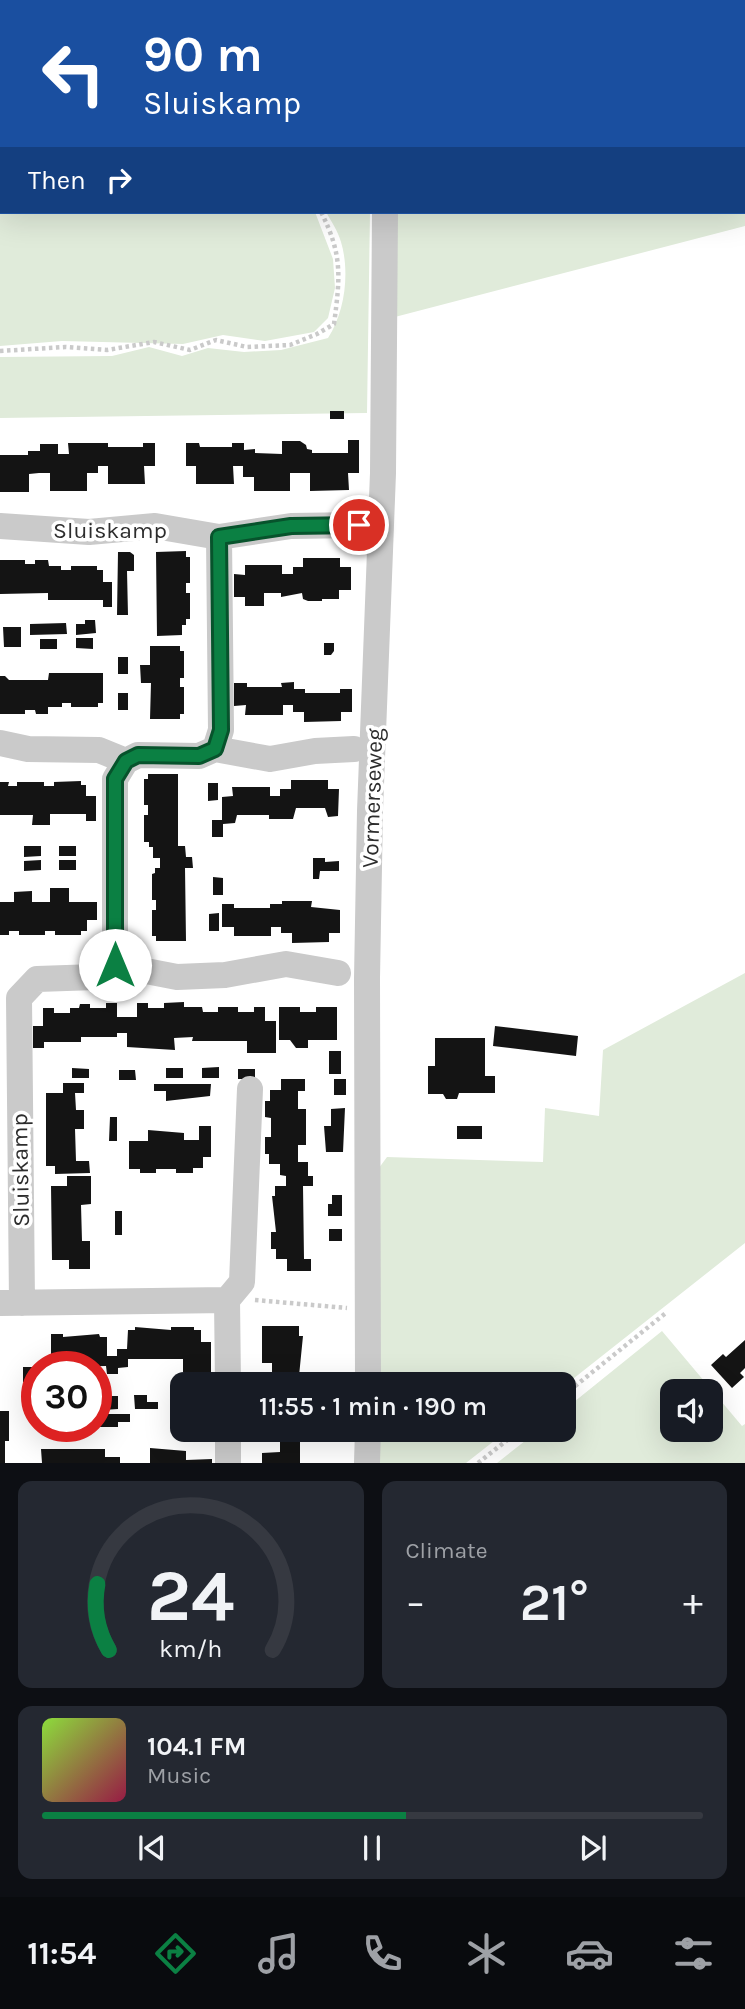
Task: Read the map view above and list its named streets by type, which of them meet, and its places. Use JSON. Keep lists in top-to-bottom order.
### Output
{
  "streets": {
    "street": ["Sluiskamp", "Vormerseweg"]
  },
  "page": {
    "turn": ["90 m", "Sluiskamp"],
    "then": "Then",
    "limit": "30",
    "trip": "11:55 · 1 min · 190 m",
    "tile": "Climate",
    "heat": ["−", "21°", "+"],
    "song": ["104.1 FM", "Music"],
    "tabs": "11:54",
    "gauge": ["24", "km/h"]
  }
}
